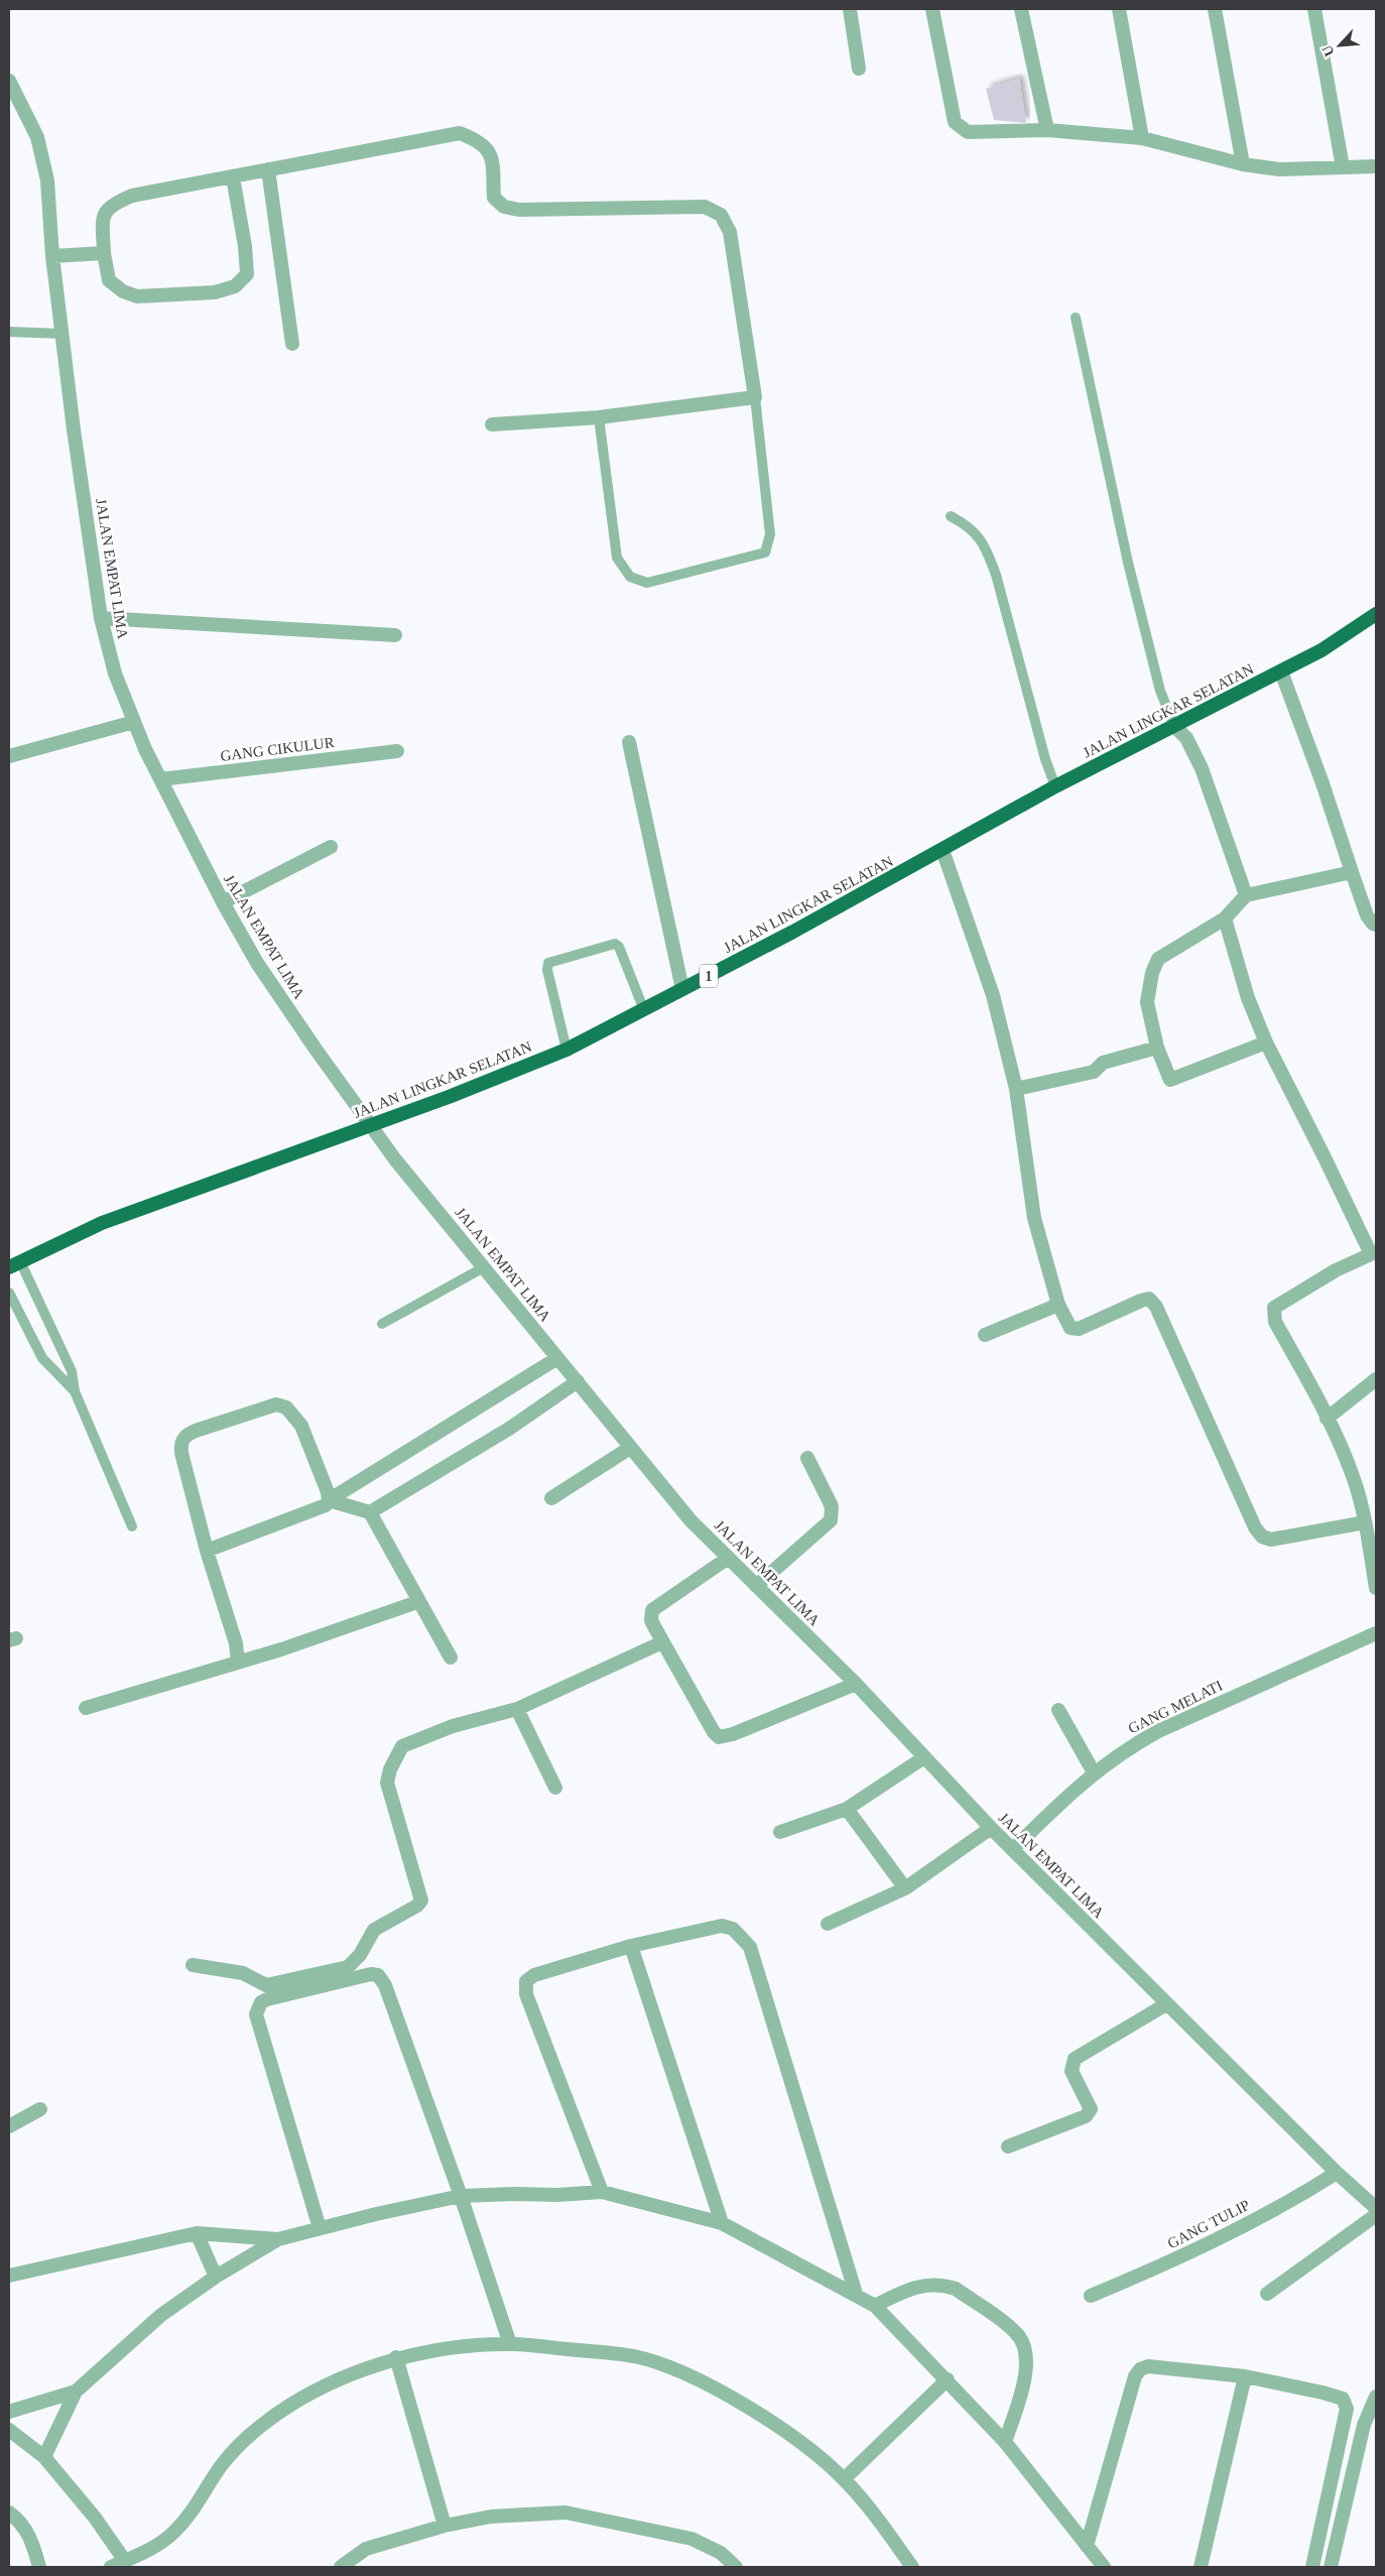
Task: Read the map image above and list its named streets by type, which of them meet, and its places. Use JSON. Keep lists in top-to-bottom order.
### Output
{
  "streets": {
    "highway": ["JALAN LINGKAR SELATAN", "1"],
    "street": [
      "JALAN EMPAT LIMA",
      "GANG CIKULUR",
      "GANG MELATI",
      "GANG TULIP"
    ]
  },
  "crossings": [
    ["JALAN EMPAT LIMA", "JALAN LINGKAR SELATAN"],
    ["JALAN EMPAT LIMA", "GANG CIKULUR"],
    ["JALAN EMPAT LIMA", "GANG MELATI"],
    ["JALAN EMPAT LIMA", "GANG TULIP"]
  ],
  "north": "bottom left"
}
